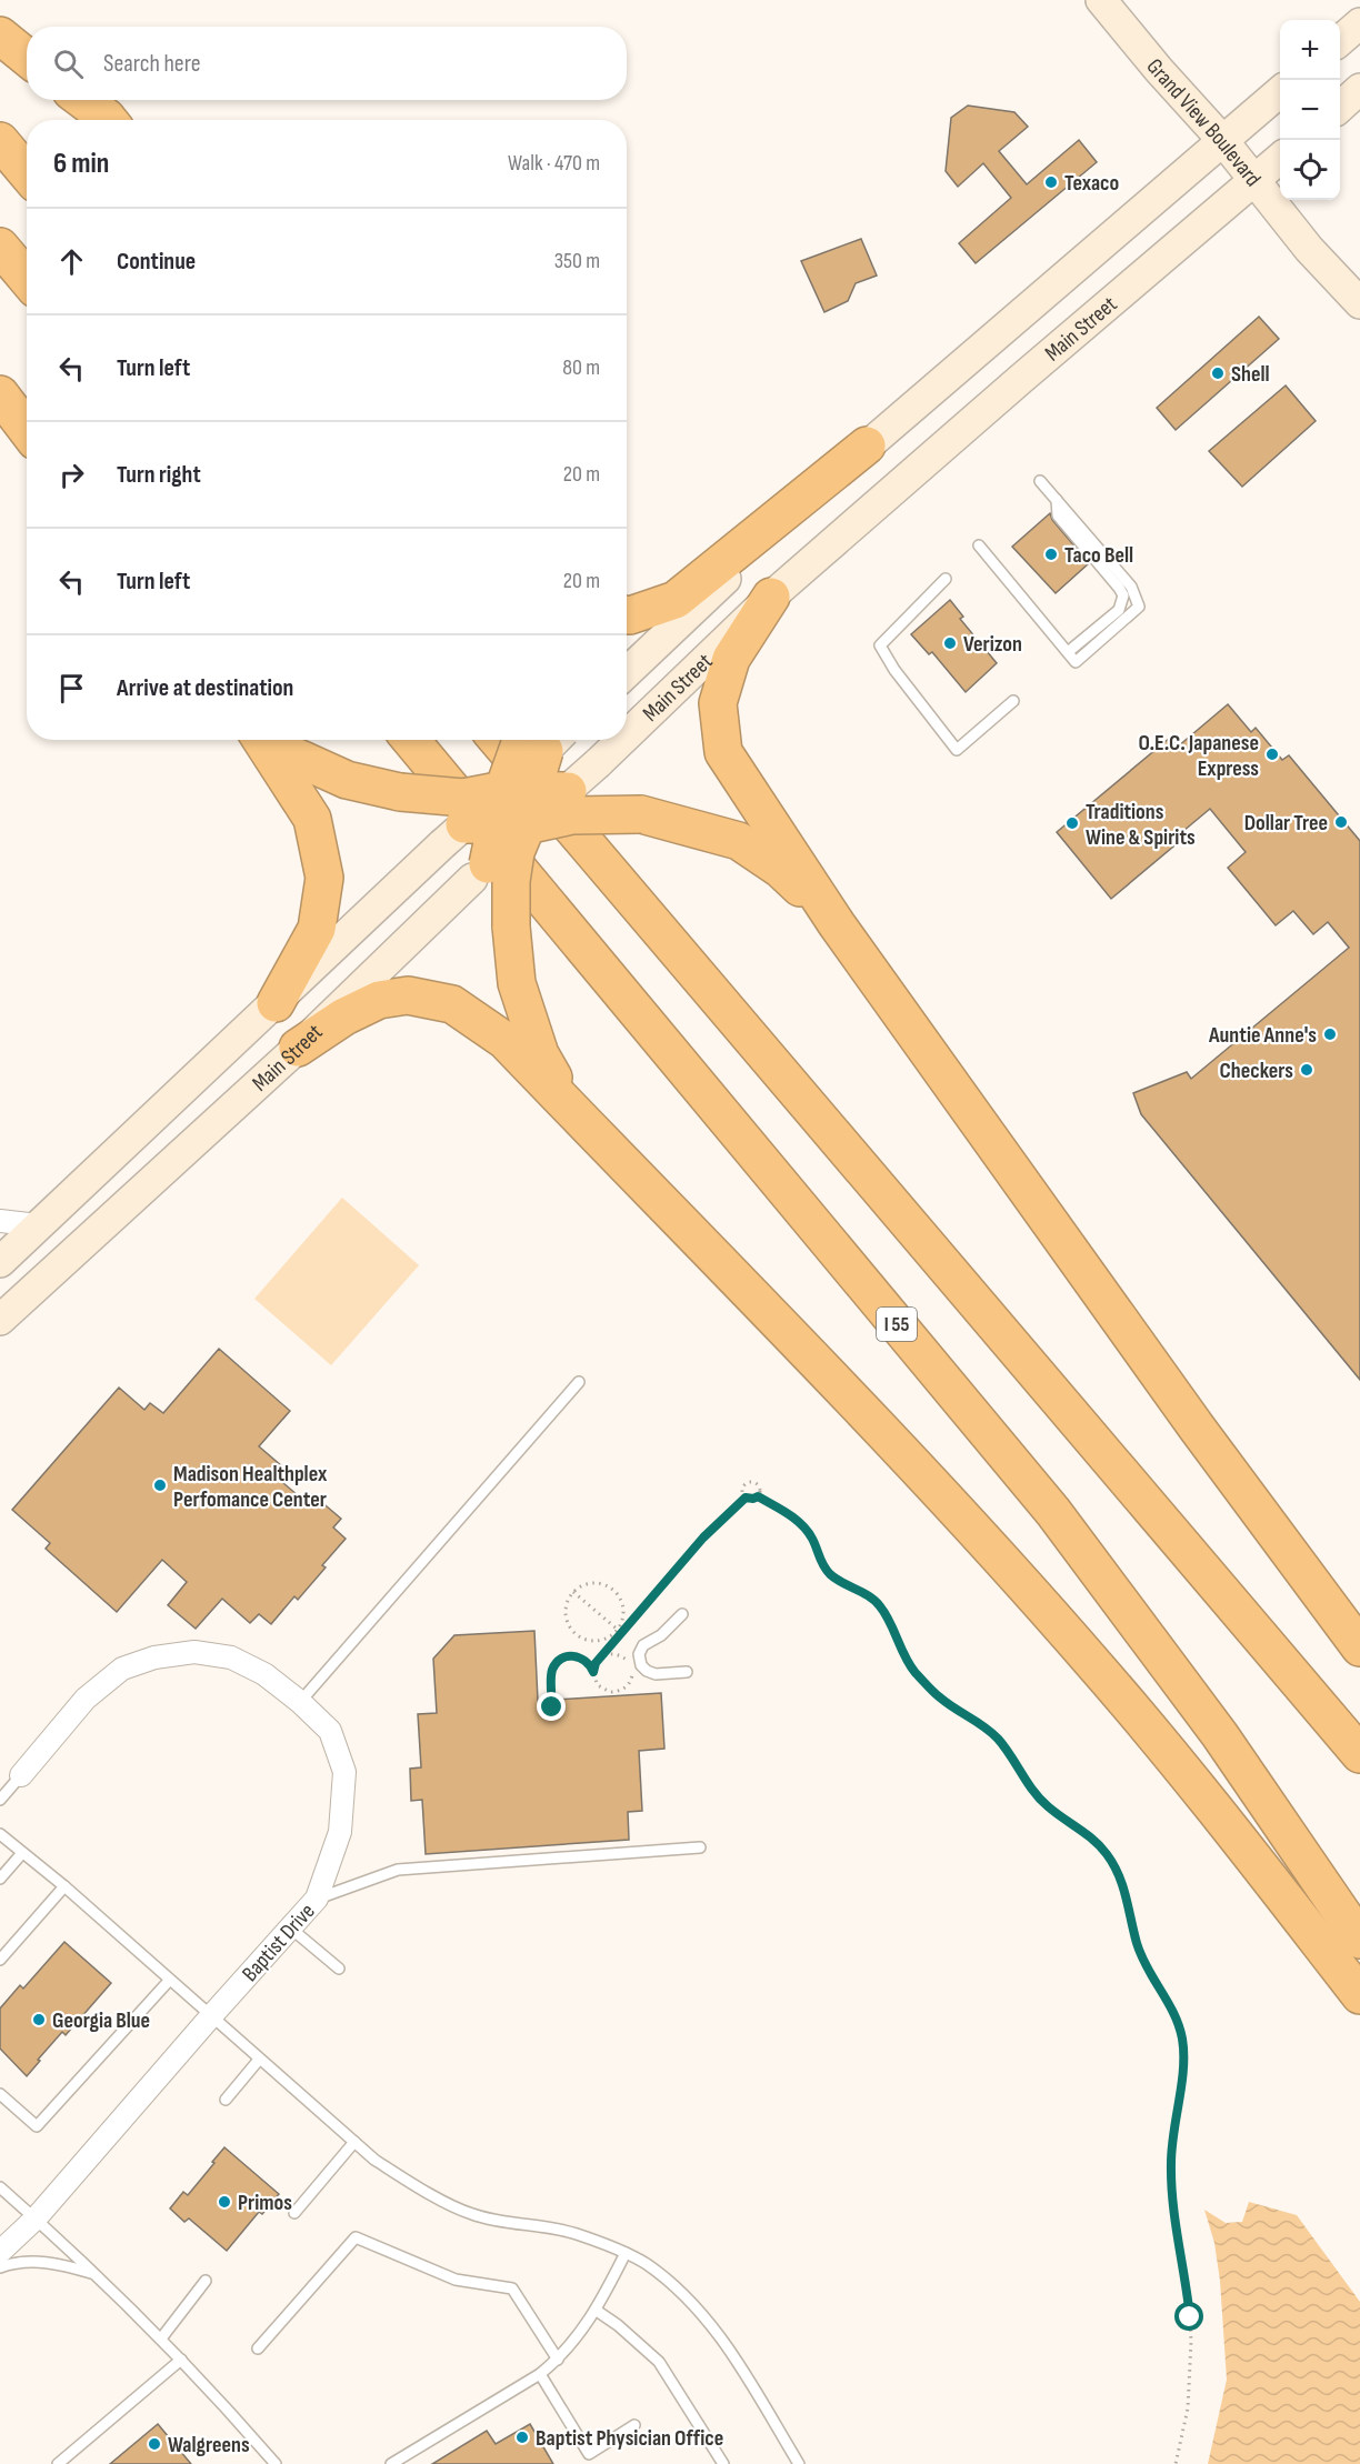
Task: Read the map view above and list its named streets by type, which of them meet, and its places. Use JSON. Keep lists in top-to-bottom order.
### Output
{
  "streets": {
    "highway": ["I 55"],
    "main road": ["Grand View Boulevard", "Main Street"],
    "street": ["Baptist Drive"]
  },
  "crossings": [
    ["Grand View Boulevard", "Main Street"]
  ],
  "places": [
    "Texaco",
    "Shell",
    "Taco Bell",
    "Verizon",
    "O.E.C. Japanese Express",
    "Dollar Tree",
    "Traditions Wine & Spirits",
    "Auntie Anne's",
    "Checkers",
    "Madison Healthplex Perfomance Center",
    "Georgia Blue",
    "Primos",
    "Baptist Physician Office",
    "Walgreens"
  ],
  "page": {
    "map_buttons": ["+", "−"],
    "search": "Search here",
    "heading": ["6 min", "Walk · 470 m"],
    "list": [
      ["Continue", "350 m"],
      ["Turn left", "80 m"],
      ["Turn right", "20 m"],
      ["Turn left", "20 m"],
      "Arrive at destination"
    ]
  }
}
